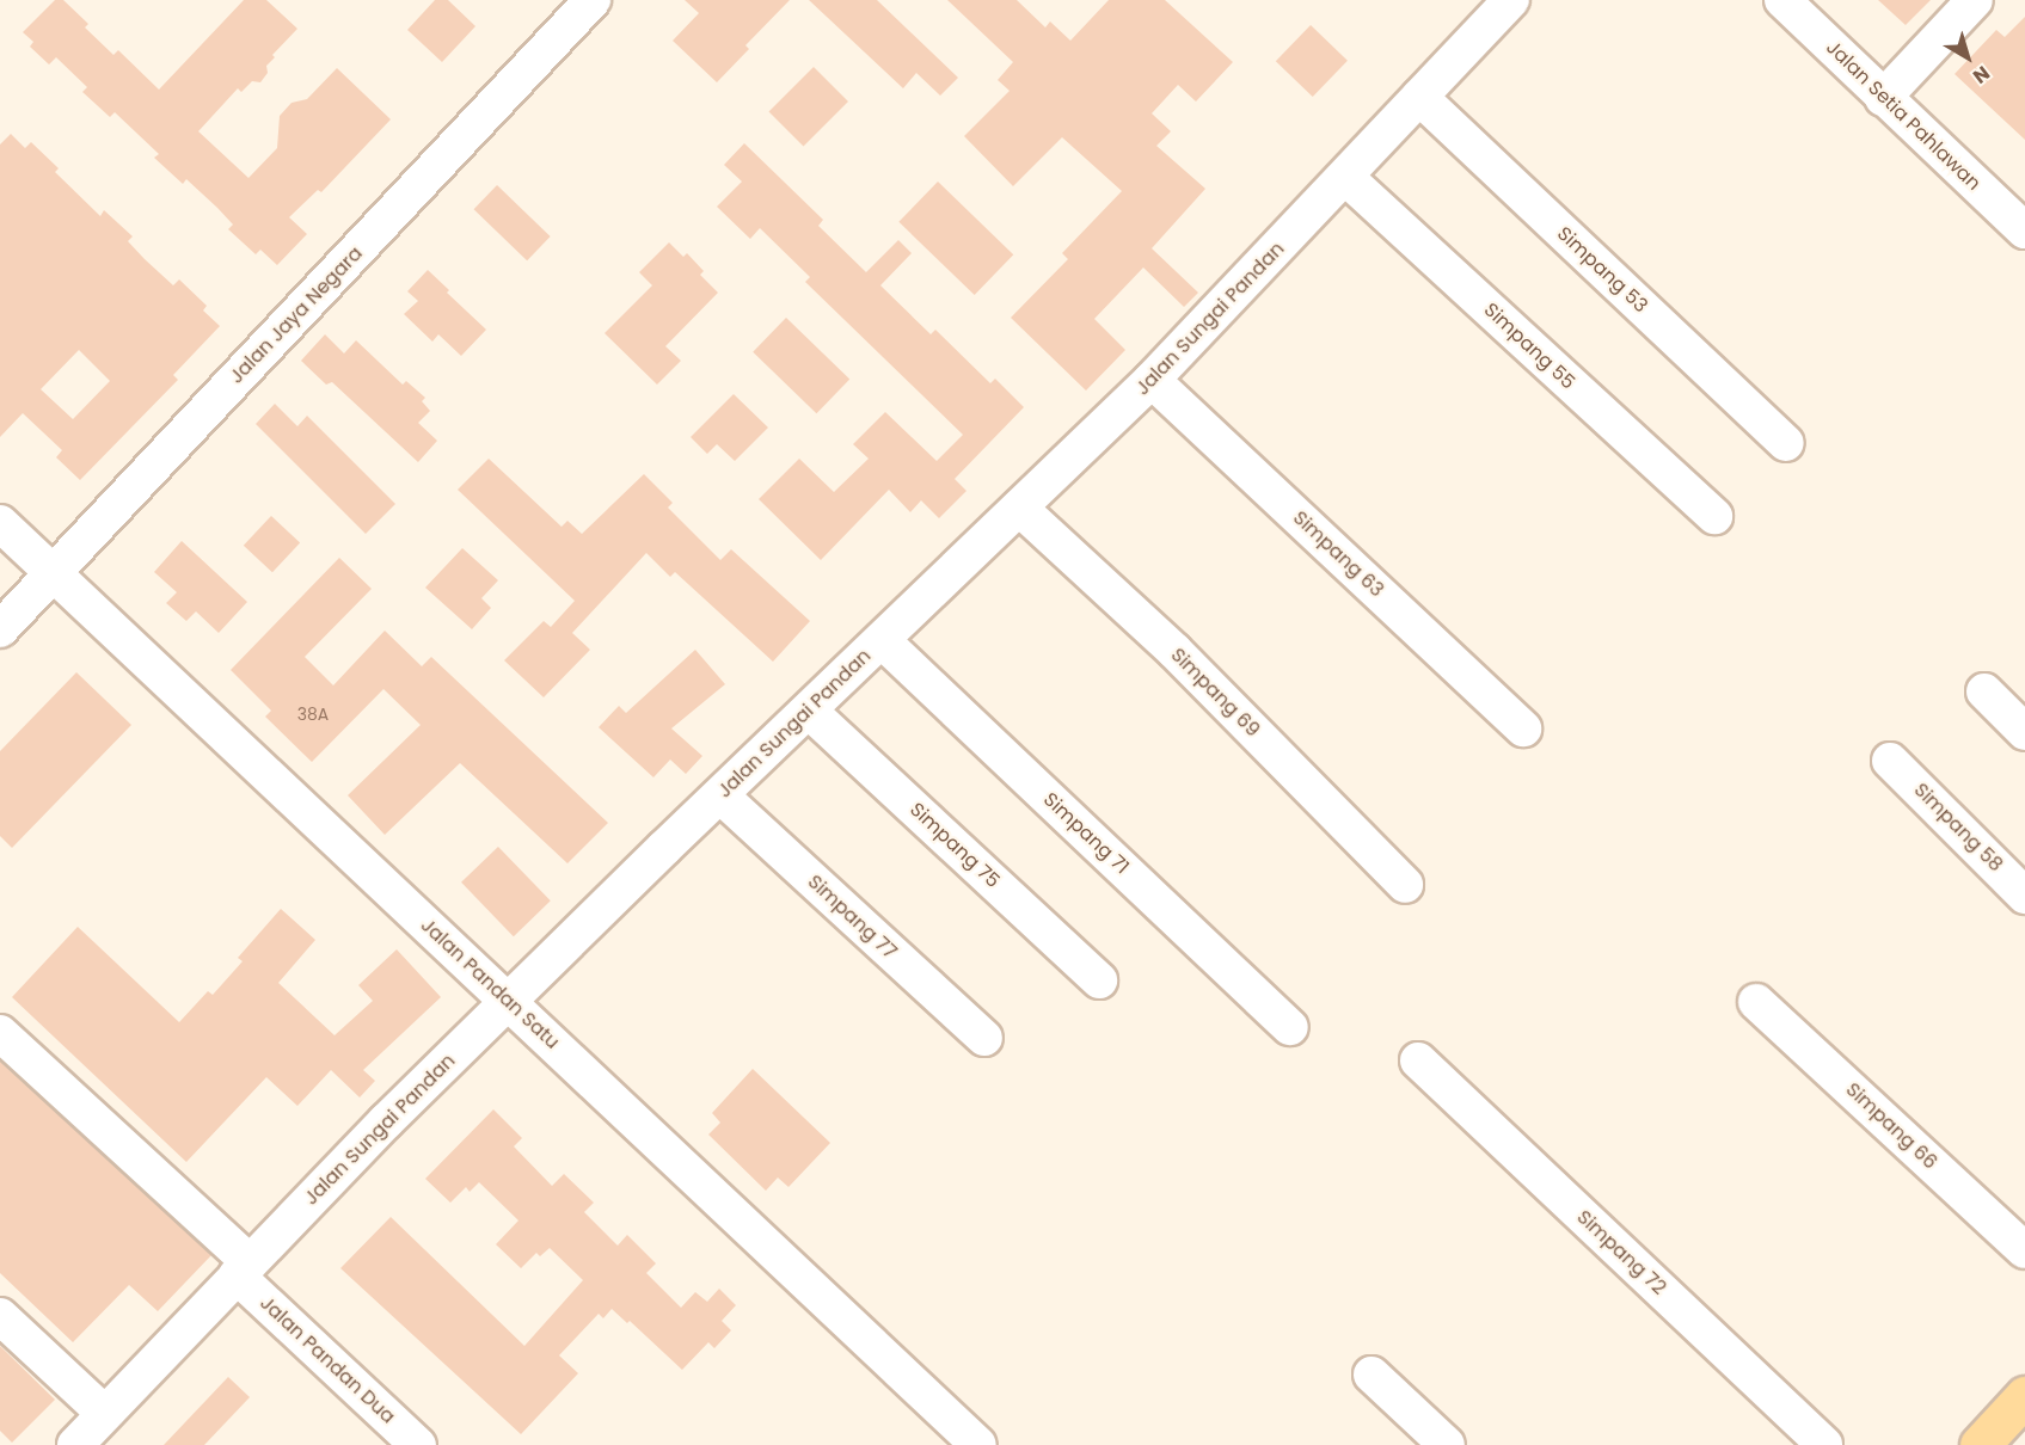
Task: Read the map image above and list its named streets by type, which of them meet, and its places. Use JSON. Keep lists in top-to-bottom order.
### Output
{
  "streets": {
    "street": [
      "Jalan Setia Pahlawan",
      "Simpang 53",
      "Jalan Jaya Negara",
      "Jalan Sungai Pandan",
      "Simpang 55",
      "Simpang 63",
      "Simpang 69",
      "Simpang 58",
      "Simpang 71",
      "Simpang 75",
      "Simpang 77",
      "Jalan Pandan Satu",
      "Simpang 66",
      "Simpang 72",
      "Jalan Pandan Dua"
    ]
  },
  "crossings": [
    ["Simpang 53", "Jalan Sungai Pandan"],
    ["Jalan Jaya Negara", "Jalan Pandan Satu"],
    ["Jalan Sungai Pandan", "Simpang 55"],
    ["Jalan Sungai Pandan", "Simpang 63"],
    ["Jalan Sungai Pandan", "Simpang 69"],
    ["Jalan Sungai Pandan", "Simpang 71"],
    ["Jalan Sungai Pandan", "Simpang 75"],
    ["Jalan Sungai Pandan", "Simpang 77"],
    ["Jalan Sungai Pandan", "Jalan Pandan Satu"],
    ["Jalan Sungai Pandan", "Jalan Pandan Dua"]
  ],
  "house_numbers": ["38A"],
  "north": "bottom right"
}
